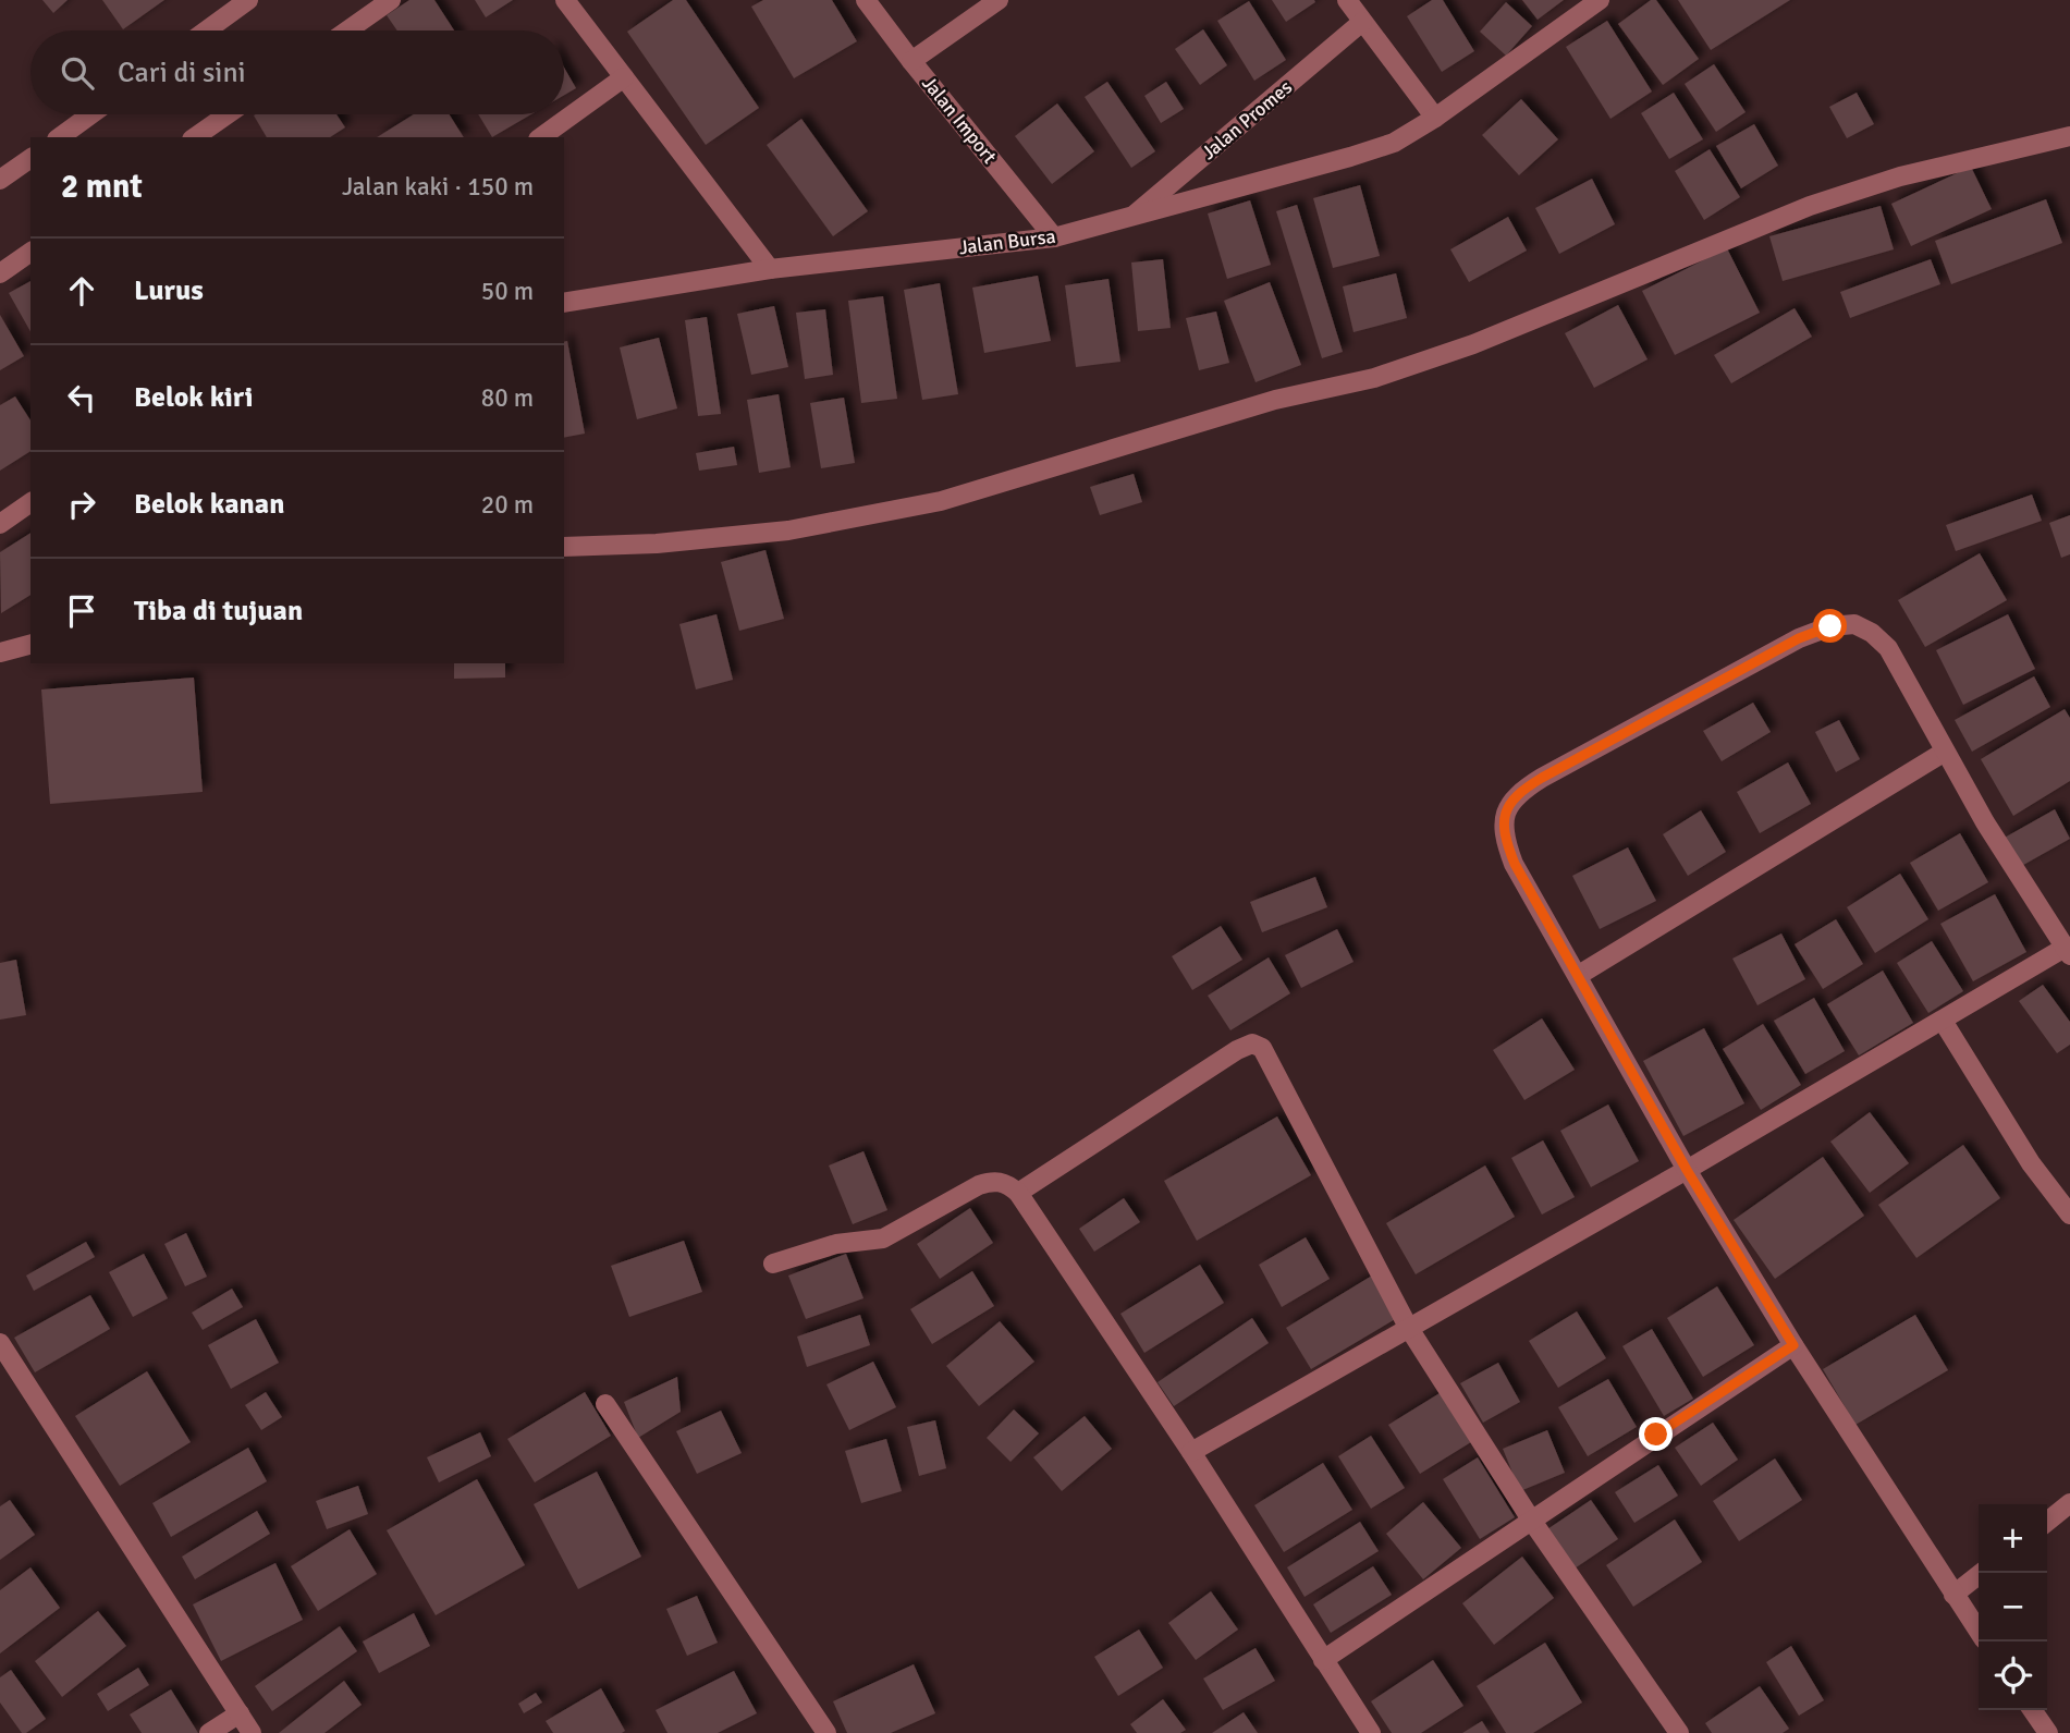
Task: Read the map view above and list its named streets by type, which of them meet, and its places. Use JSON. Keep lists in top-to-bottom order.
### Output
{
  "streets": {
    "street": ["Jalan Import", "Jalan Promes", "Jalan Bursa"]
  },
  "crossings": [
    ["Jalan Import", "Jalan Bursa"],
    ["Jalan Promes", "Jalan Bursa"]
  ],
  "page": {
    "search": "Cari di sini",
    "heading": ["2 mnt", "Jalan kaki · 150 m"],
    "list": [
      ["Lurus", "50 m"],
      ["Belok kiri", "80 m"],
      ["Belok kanan", "20 m"],
      "Tiba di tujuan"
    ],
    "map_buttons": ["+", "−"]
  }
}
